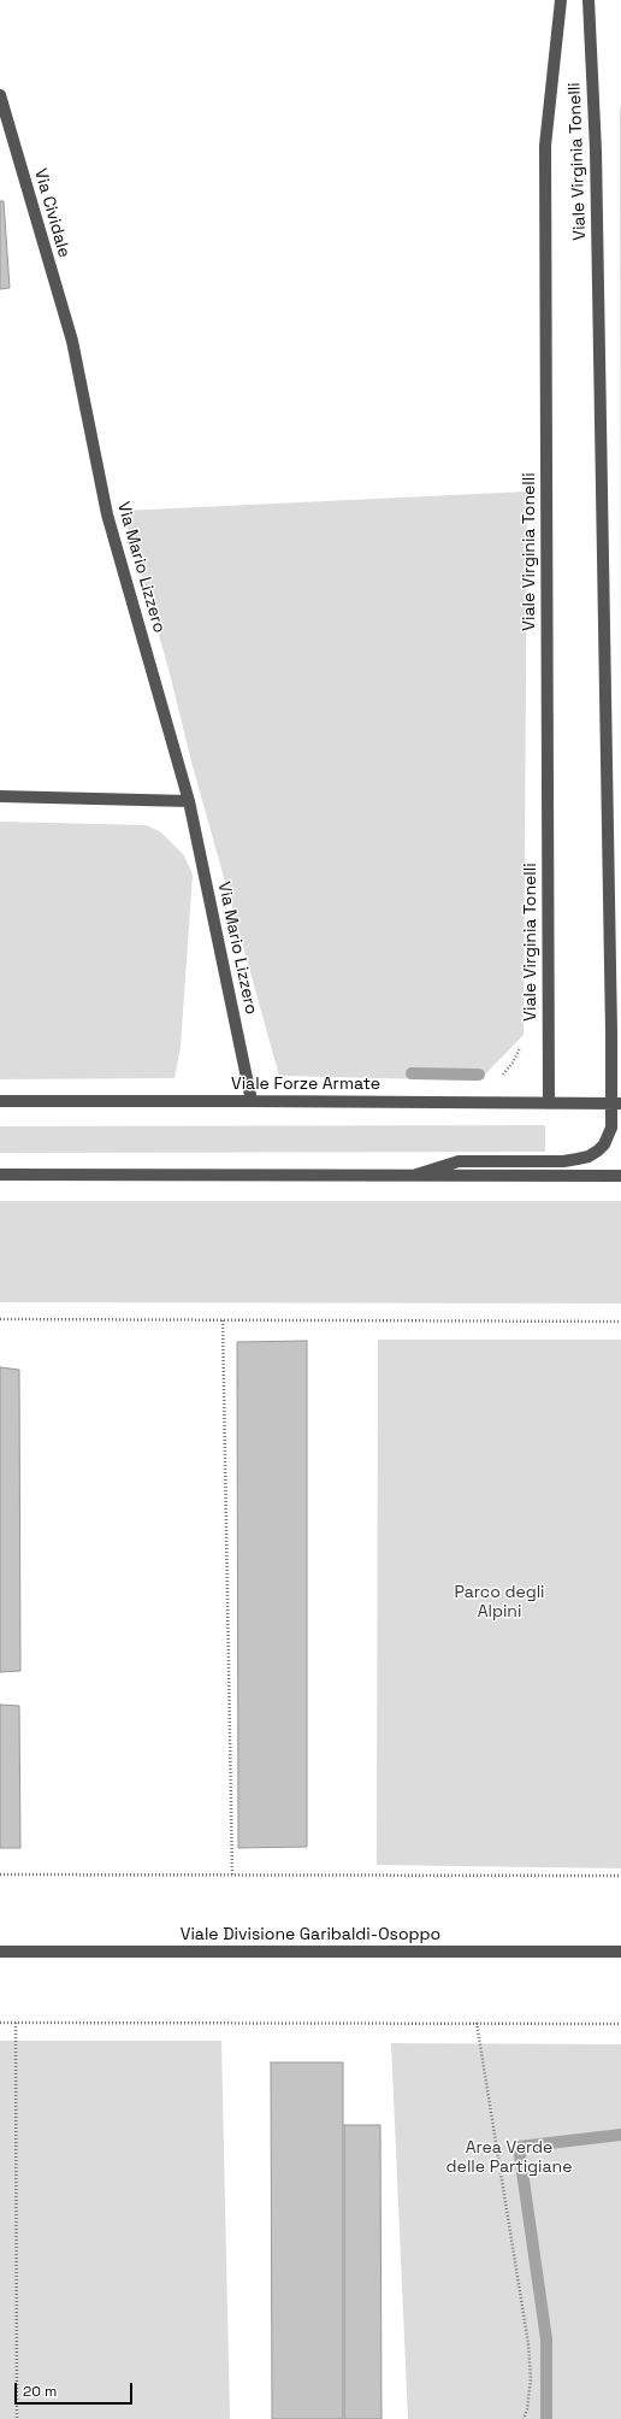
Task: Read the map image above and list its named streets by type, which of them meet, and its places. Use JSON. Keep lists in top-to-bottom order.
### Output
{
  "streets": {
    "street": [
      "Viale Virginia Tonelli",
      "Via Cividale",
      "Via Mario Lizzero",
      "Viale Forze Armate",
      "Viale Divisione Garibaldi-Osoppo"
    ]
  },
  "crossings": [
    ["Viale Virginia Tonelli", "Viale Forze Armate"],
    ["Via Cividale", "Via Mario Lizzero"],
    ["Via Mario Lizzero", "Viale Forze Armate"]
  ],
  "parks": ["Parco degli Alpini", "Area Verde delle Partigiane"],
  "scale_bar": "20 m"
}
